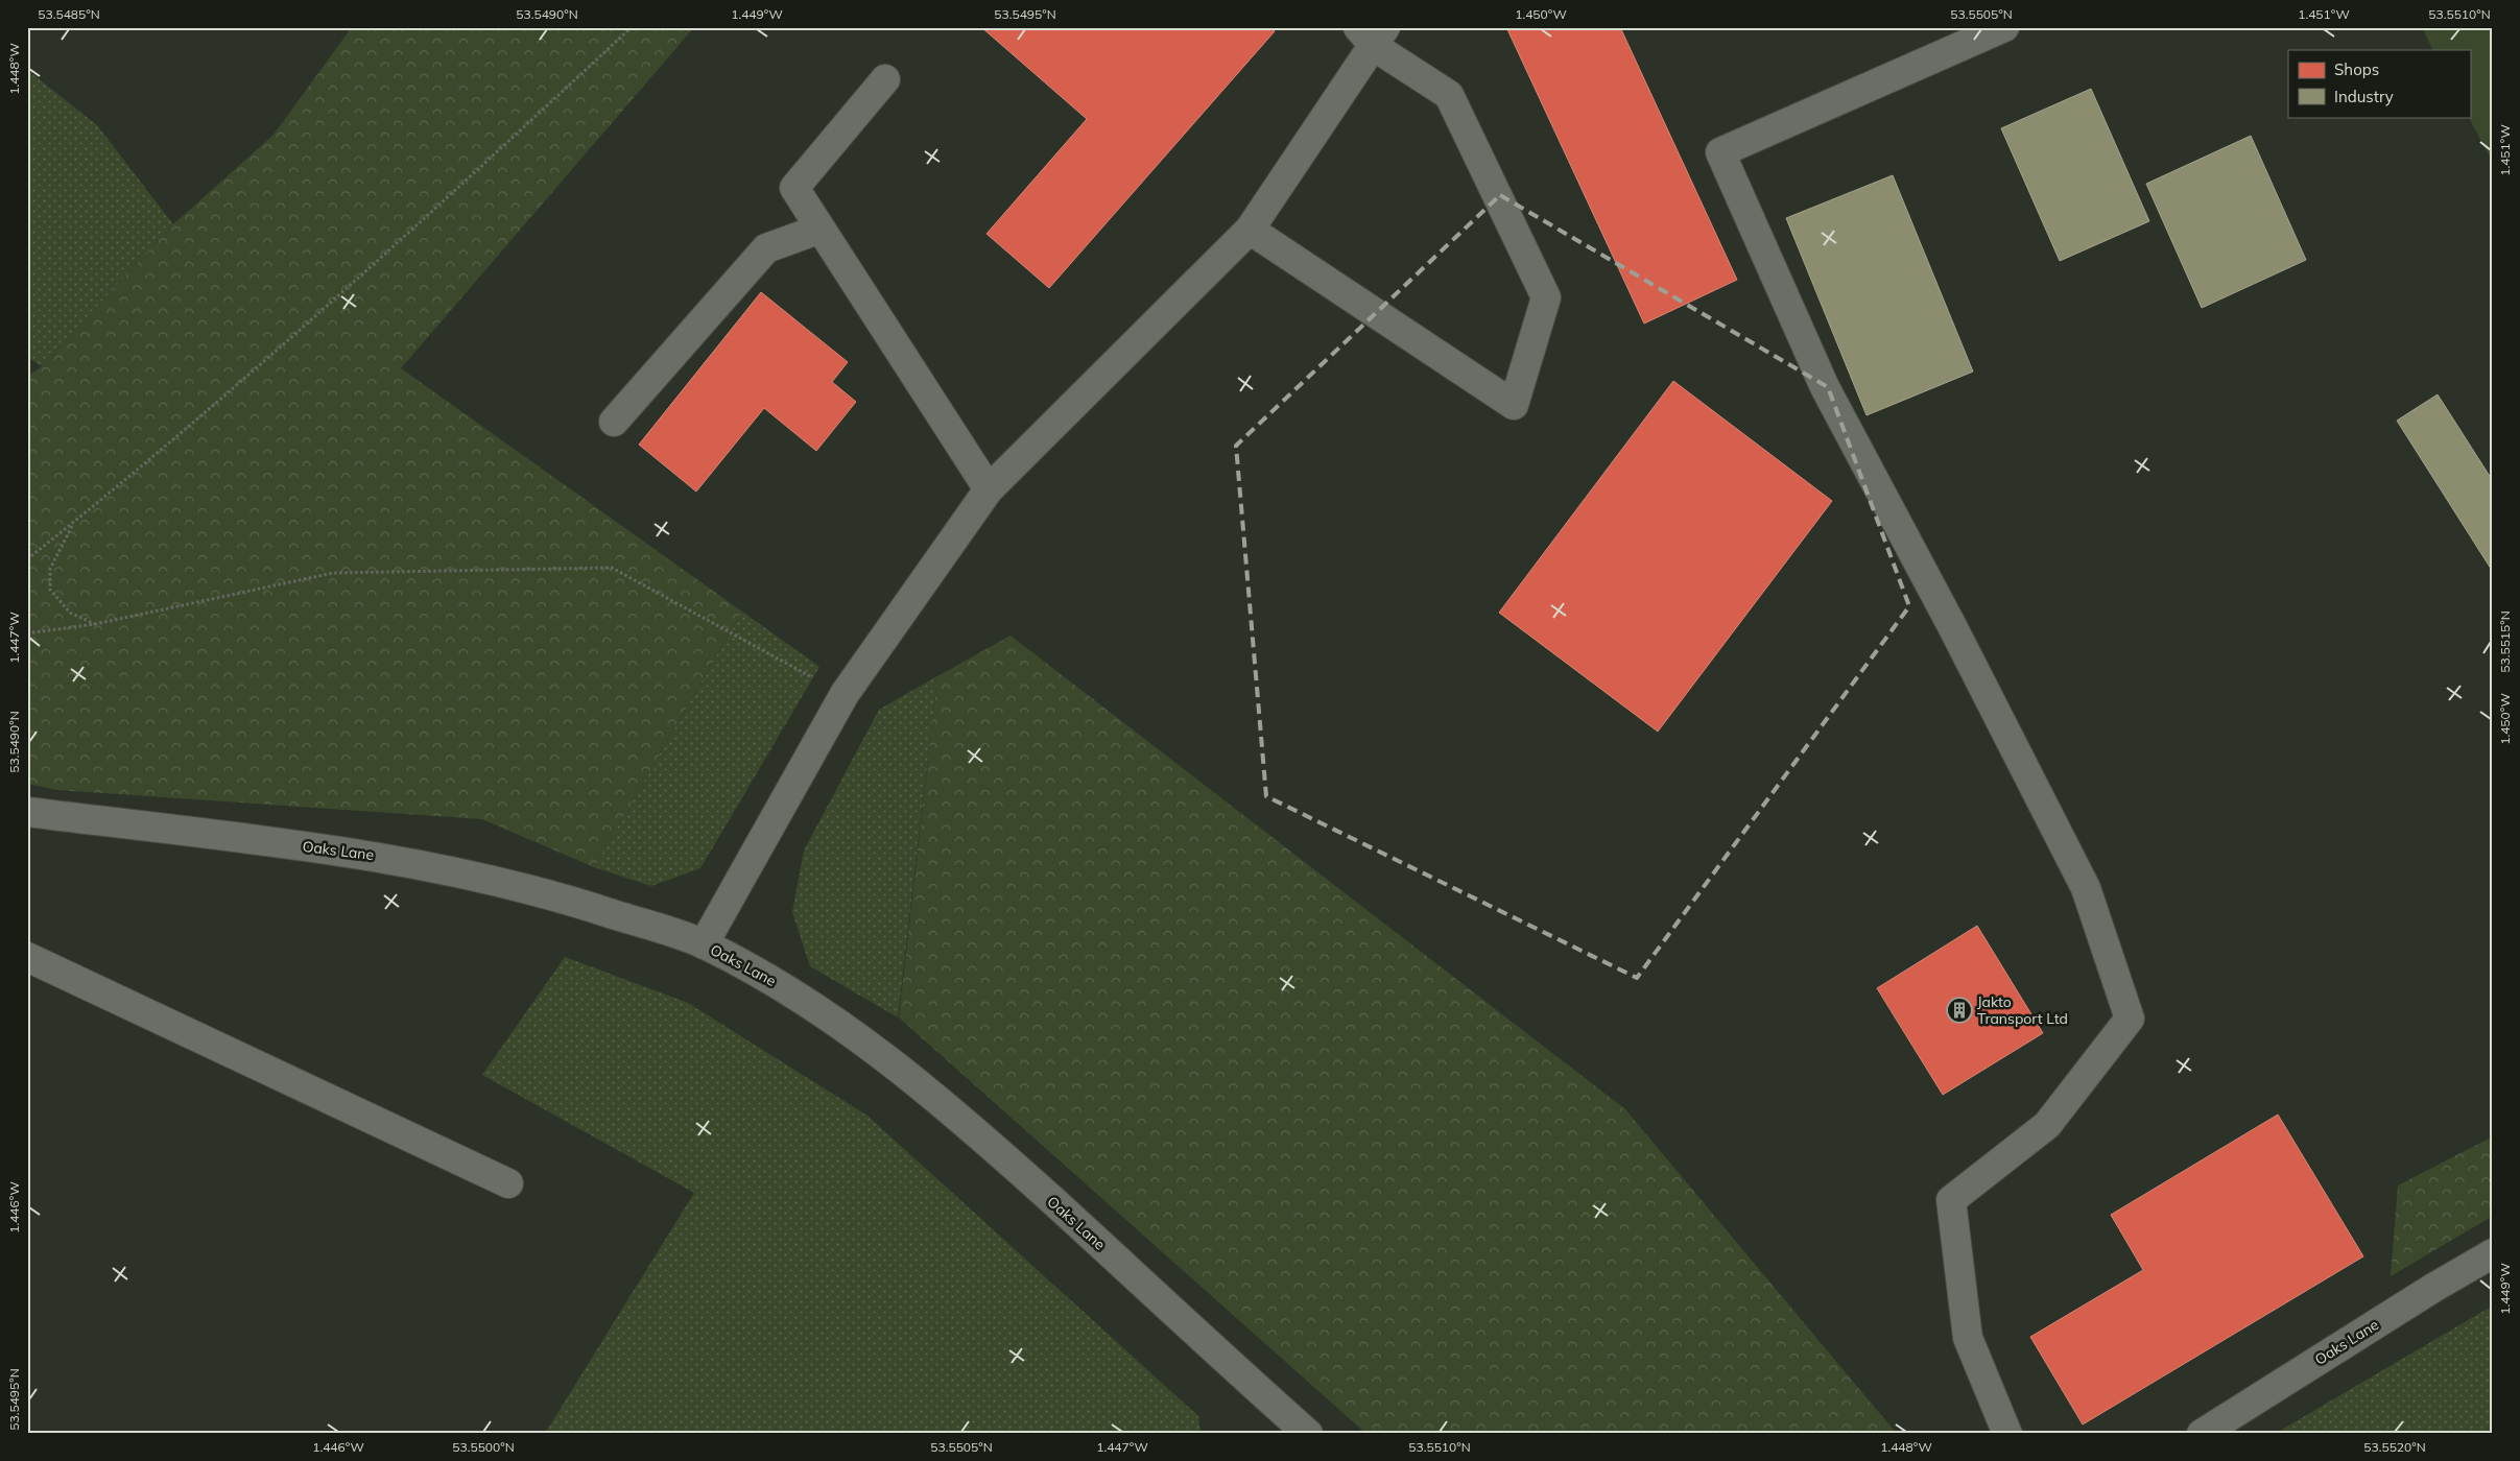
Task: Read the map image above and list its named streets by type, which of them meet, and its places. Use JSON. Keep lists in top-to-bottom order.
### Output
{
  "streets": {
    "street": ["Oaks Lane"]
  },
  "places": {
    "building": ["Jakto Transport Ltd"]
  },
  "legend": ["Shops", "Industry"],
  "coordinates": [
    "53.5485°N",
    "53.5490°N",
    "1.449°W",
    "53.5495°N",
    "1.450°W",
    "53.5505°N",
    "1.451°W",
    "53.5510°N",
    "1.448°W",
    "1.447°W",
    "53.5515°N",
    "1.446°W",
    "53.5500°N",
    "53.5520°N"
  ]
}
